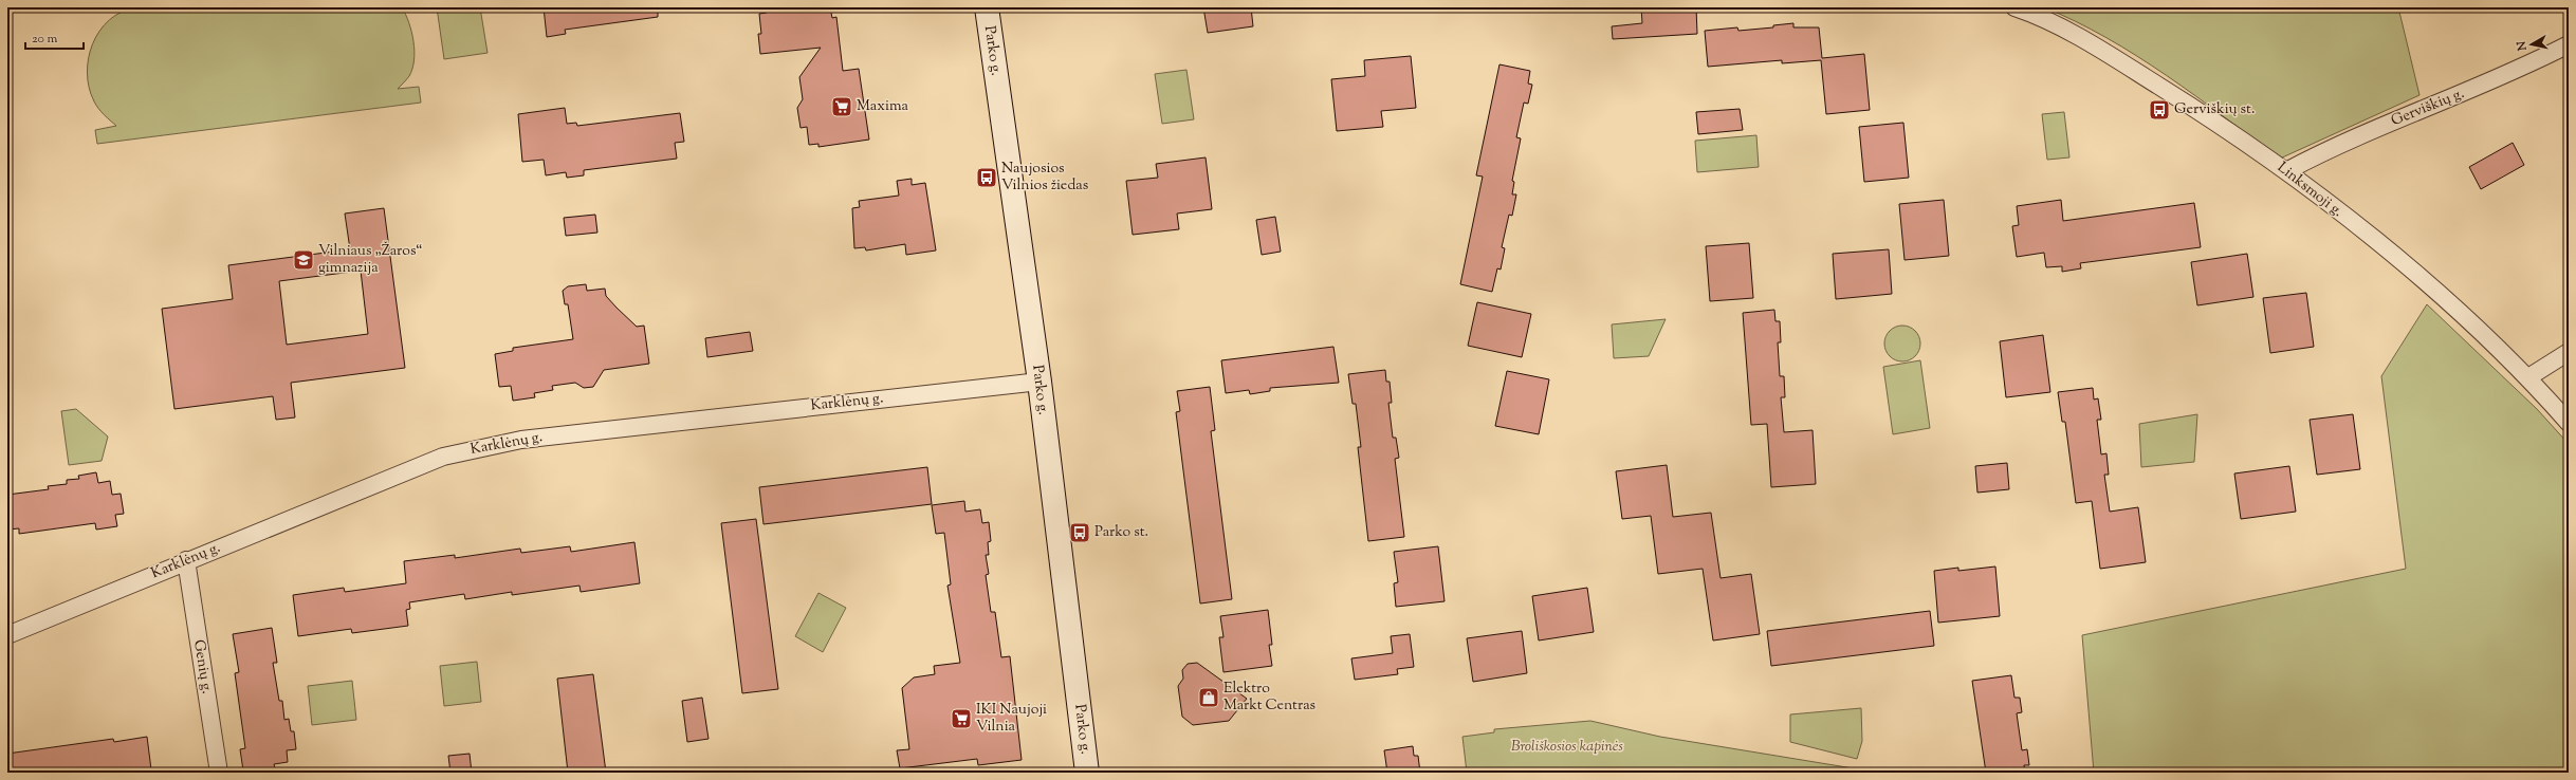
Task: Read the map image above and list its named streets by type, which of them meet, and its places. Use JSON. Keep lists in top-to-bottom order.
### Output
{
  "streets": {
    "main road": ["Parko g."],
    "street": [
      "Gerviškių g.",
      "Linksmoji g.",
      "Karklėnų g.",
      "Genių g."
    ]
  },
  "crossings": [
    ["Parko g.", "Karklėnų g."],
    ["Gerviškių g.", "Linksmoji g."],
    ["Karklėnų g.", "Genių g."]
  ],
  "parks": ["Broliškosios kapinės"],
  "places": {
    "supermarket": ["Maxima", "IKI Naujoji Vilnia"],
    "bus stop": ["Gerviškių st.", "Naujosios Vilnios žiedas", "Parko st."],
    "school or university": ["Vilniaus „Žaros“ gimnazija"],
    "shop": ["Elektro Markt Centras"]
  },
  "scale_bar": "20 m",
  "north": "left"
}
